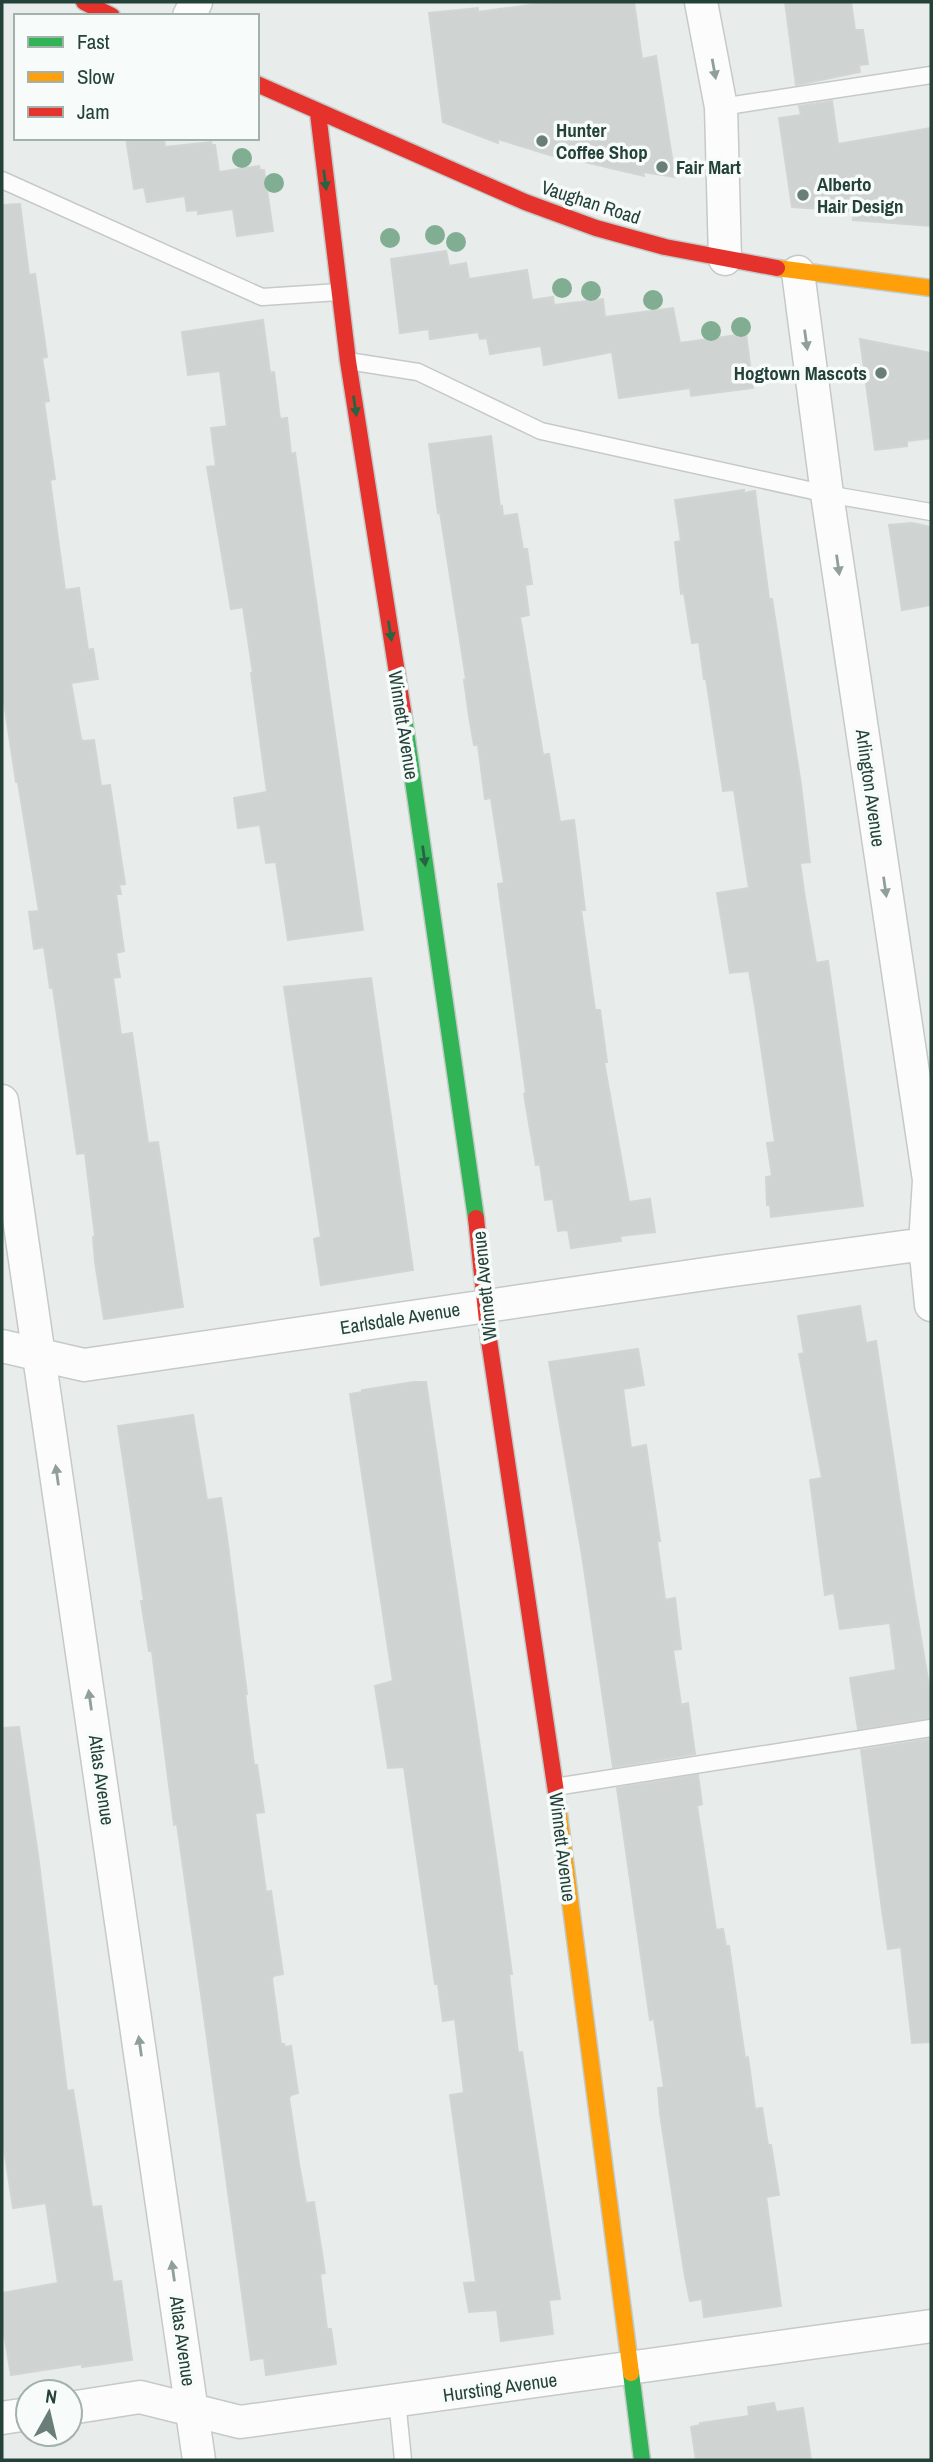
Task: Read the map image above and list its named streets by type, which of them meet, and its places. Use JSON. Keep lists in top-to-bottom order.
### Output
{
  "streets": {
    "street": [
      "Vaughan Road",
      "Winnett Avenue",
      "Arlington Avenue",
      "Earlsdale Avenue",
      "Atlas Avenue",
      "Hursting Avenue"
    ]
  },
  "crossings": [
    ["Vaughan Road", "Winnett Avenue"],
    ["Vaughan Road", "Arlington Avenue"],
    ["Winnett Avenue", "Earlsdale Avenue"],
    ["Winnett Avenue", "Hursting Avenue"],
    ["Arlington Avenue", "Earlsdale Avenue"],
    ["Earlsdale Avenue", "Atlas Avenue"],
    ["Atlas Avenue", "Hursting Avenue"]
  ],
  "one_way": ["Winnett Avenue", "Arlington Avenue", "Atlas Avenue"],
  "places": [
    "Hunter Coffee Shop",
    "Fair Mart",
    "Alberto Hair Design",
    "Hogtown Mascots"
  ],
  "legend": ["Fast", "Slow", "Jam"],
  "north": "top"
}
